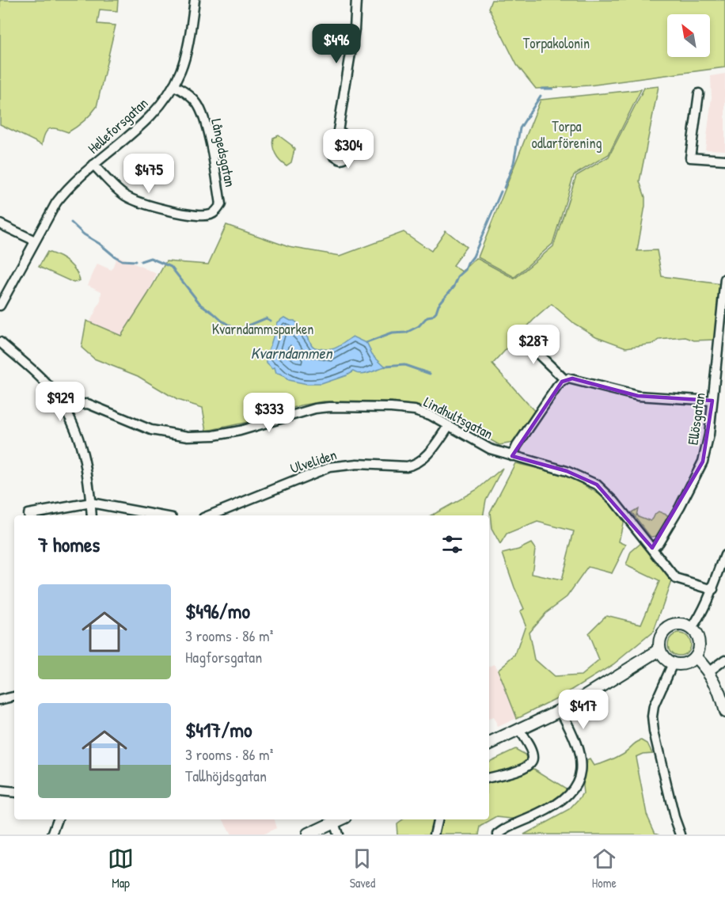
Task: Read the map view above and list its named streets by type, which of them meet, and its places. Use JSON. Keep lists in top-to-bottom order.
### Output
{
  "streets": {
    "street": [
      "Helleforsgatan",
      "Långedsgatan",
      "Lindhultsgatan",
      "Ellösgatan",
      "Ulveliden"
    ]
  },
  "crossings": [
    ["Helleforsgatan", "Långedsgatan"],
    ["Lindhultsgatan", "Ellösgatan"],
    ["Lindhultsgatan", "Ulveliden"]
  ],
  "water": ["Kvarndammen"],
  "parks": ["Torpakolonin", "Torpa odlarförening", "Kvarndammsparken"],
  "north": "top left",
  "page": {
    "price": [
      "$496",
      "$304",
      "$475",
      "$287",
      "$929",
      "$333",
      "$417"
    ],
    "heading": "7 homes",
    "list": [
      {
        "name": "$496/mo",
        "note": "3 rooms · 86 m² · Hagforsgatan"
      },
      {
        "name": "$417/mo",
        "note": "3 rooms · 86 m² · Tallhöjdsgatan"
      }
    ],
    "tabs": ["Map", "Saved", "Home"]
  }
}
